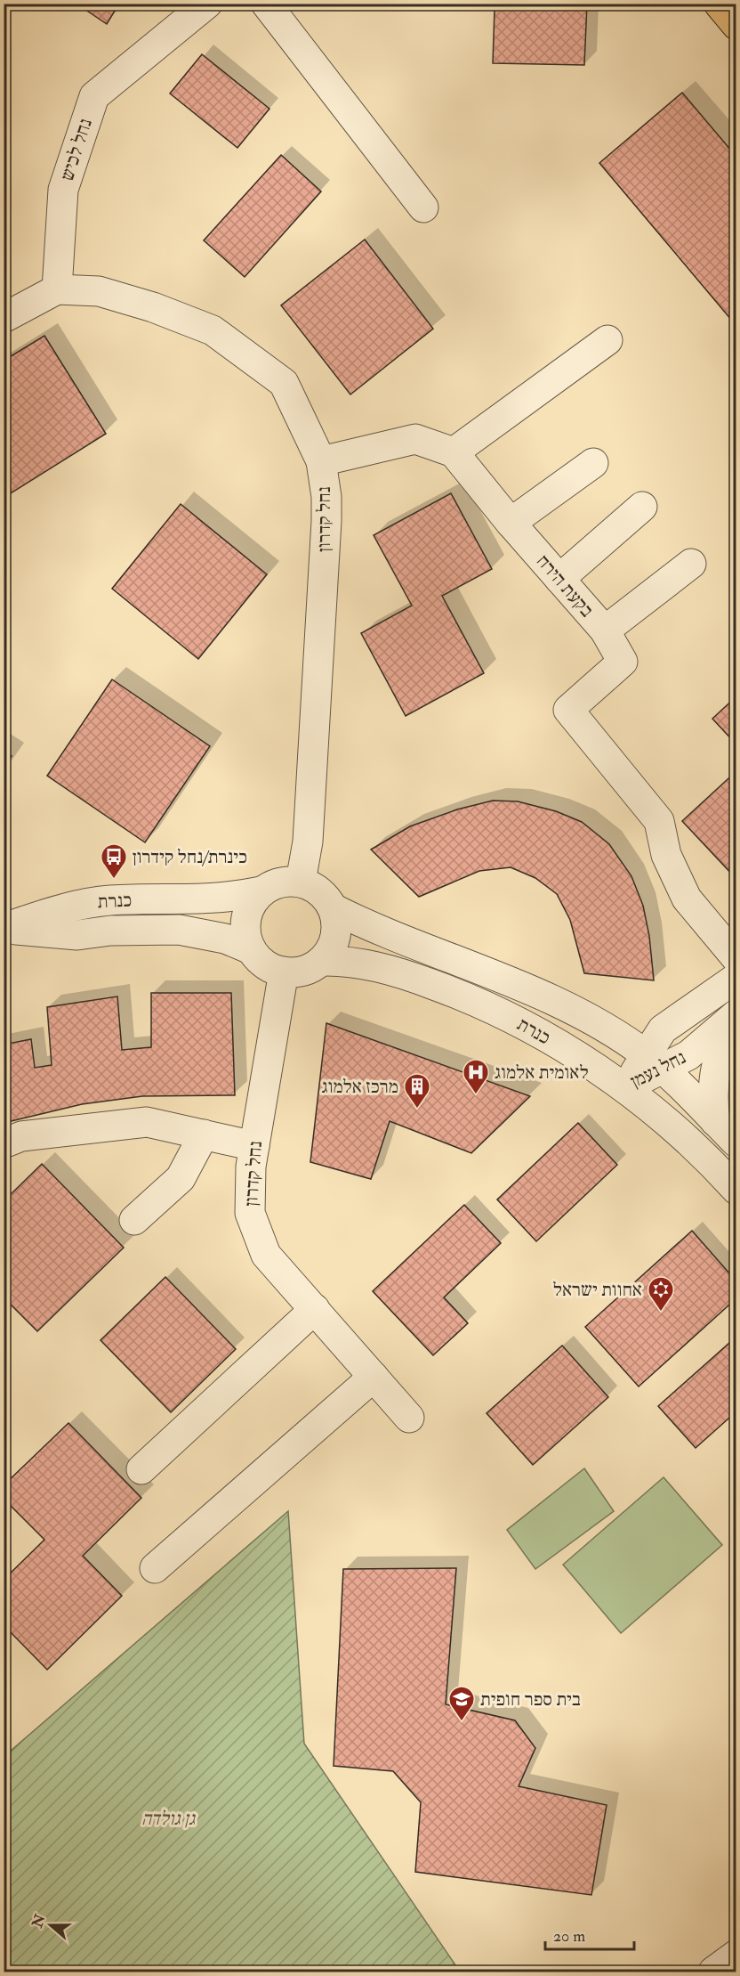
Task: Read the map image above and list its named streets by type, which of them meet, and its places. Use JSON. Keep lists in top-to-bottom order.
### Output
{
  "streets": {
    "street": [
      "נחל לכיש",
      "נחל קדרון",
      "בקעת הירח",
      "כנרת",
      "נחל נעמן"
    ]
  },
  "crossings": [
    ["נחל לכיש", "נחל קדרון"],
    ["נחל קדרון", "כנרת"],
    ["כנרת", "נחל נעמן"]
  ],
  "parks": ["גן גולדה"],
  "places": {
    "bus stop": ["כינרת/נחל קידרון"],
    "hospital": ["לאומית אלמוג"],
    "building": ["מרכז אלמוג"],
    "synagogue": ["אחוות ישראל"],
    "school or university": ["בית ספר חופית"]
  },
  "scale_bar": "20 m",
  "north": "left"
}
